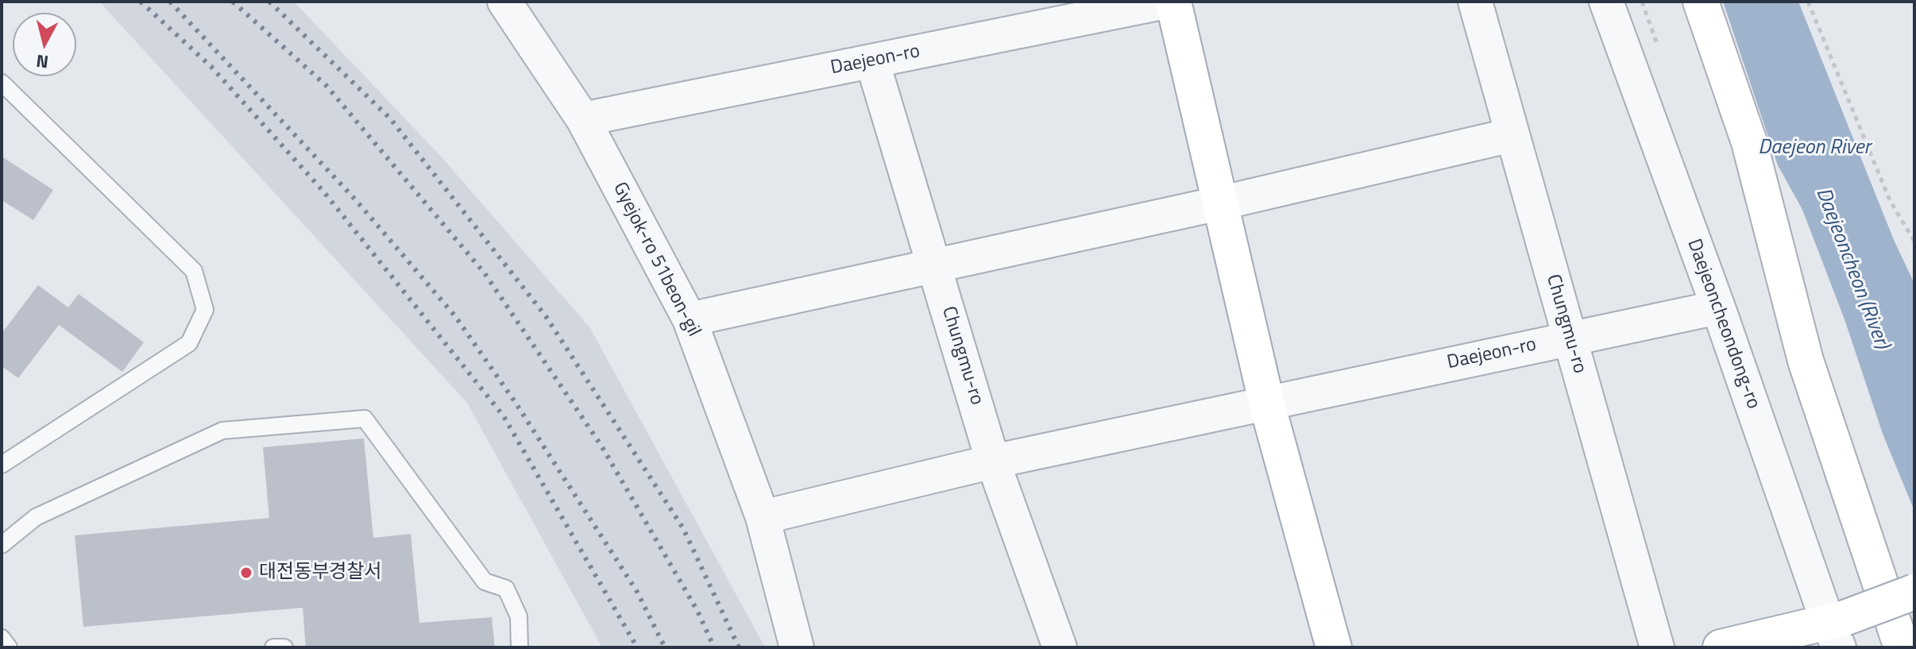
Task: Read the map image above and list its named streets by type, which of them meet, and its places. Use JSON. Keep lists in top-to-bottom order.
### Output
{
  "streets": {
    "street": [
      "Daejeon-ro",
      "Gyejok-ro 51beon-gil",
      "Chungmu-ro",
      "Daejeoncheondong-ro"
    ]
  },
  "crossings": [
    ["Daejeon-ro", "Gyejok-ro 51beon-gil"],
    ["Daejeon-ro", "Chungmu-ro"],
    ["Daejeon-ro", "Daejeoncheondong-ro"]
  ],
  "water": ["Daejeon River", "Daejeoncheon (River)"],
  "places": ["대전동부경찰서"],
  "north": "bottom"
}
